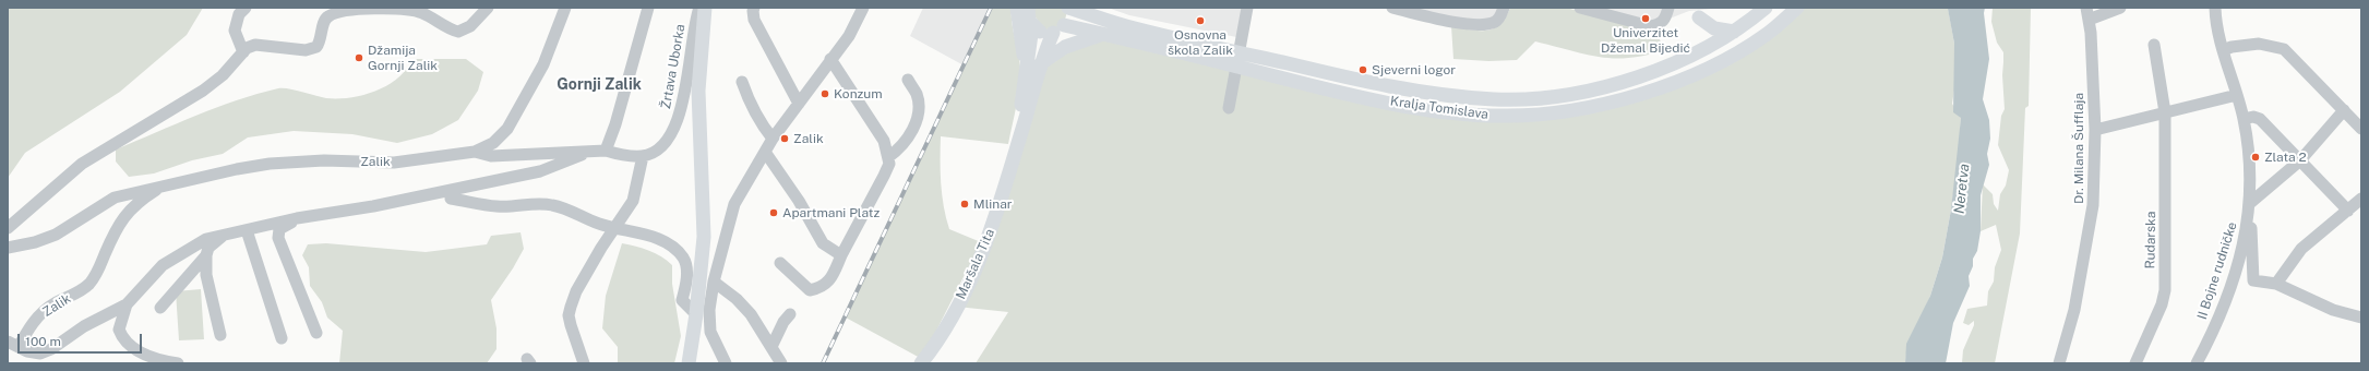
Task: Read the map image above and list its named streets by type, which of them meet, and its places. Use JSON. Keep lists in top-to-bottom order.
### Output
{
  "streets": {
    "main road": ["Kralja Tomislava", "Maršala Tita"],
    "street": [
      "Žrtava Uborka",
      "Dr. Milana Šufflaja",
      "Zalik",
      "Rudarska",
      "II Bojne rudničke"
    ]
  },
  "crossings": [
    ["Kralja Tomislava", "Maršala Tita"]
  ],
  "districts": ["Gornji Zalik"],
  "water": ["Neretva"],
  "places": [
    "Univerzitet Džemal Bijedić",
    "Osnovna škola Zalik",
    "Džamija Gornji Zalik",
    "Sjeverni logor",
    "Konzum",
    "Zalik",
    "Zlata 2",
    "Mlinar",
    "Apartmani Platz"
  ],
  "scale_bar": "100 m"
}
